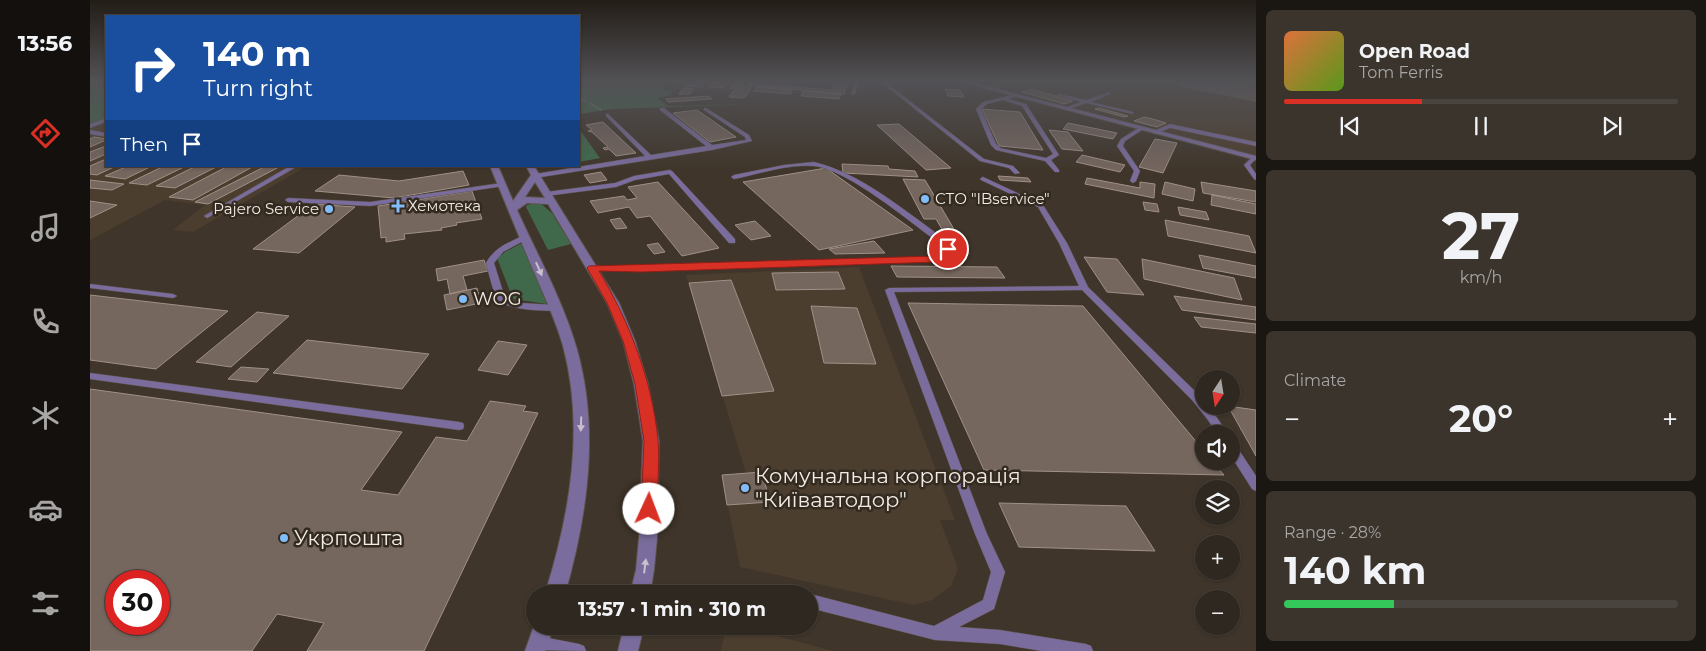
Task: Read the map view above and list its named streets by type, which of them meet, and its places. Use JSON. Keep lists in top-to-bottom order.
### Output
{
  "places": {
    "other": [
      "СТО \"IBservice\"",
      "Pajero Service",
      "WOG",
      "Комунальна корпорація \"Київавтодор\"",
      "Укрпошта"
    ],
    "health": ["Хемотека"]
  },
  "north": "bottom",
  "page": {
    "tabs": "13:56",
    "turn": ["140 m", "Turn right"],
    "song": ["Open Road", "Tom Ferris"],
    "then": "Then",
    "tile": [
      ["27", "km/h"],
      "Climate",
      ["Range · 28%", "140 km"]
    ],
    "map_buttons": ["+", "−"],
    "heat": ["−", "20°", "+"],
    "limit": "30",
    "trip": "13:57 · 1 min · 310 m"
  }
}
